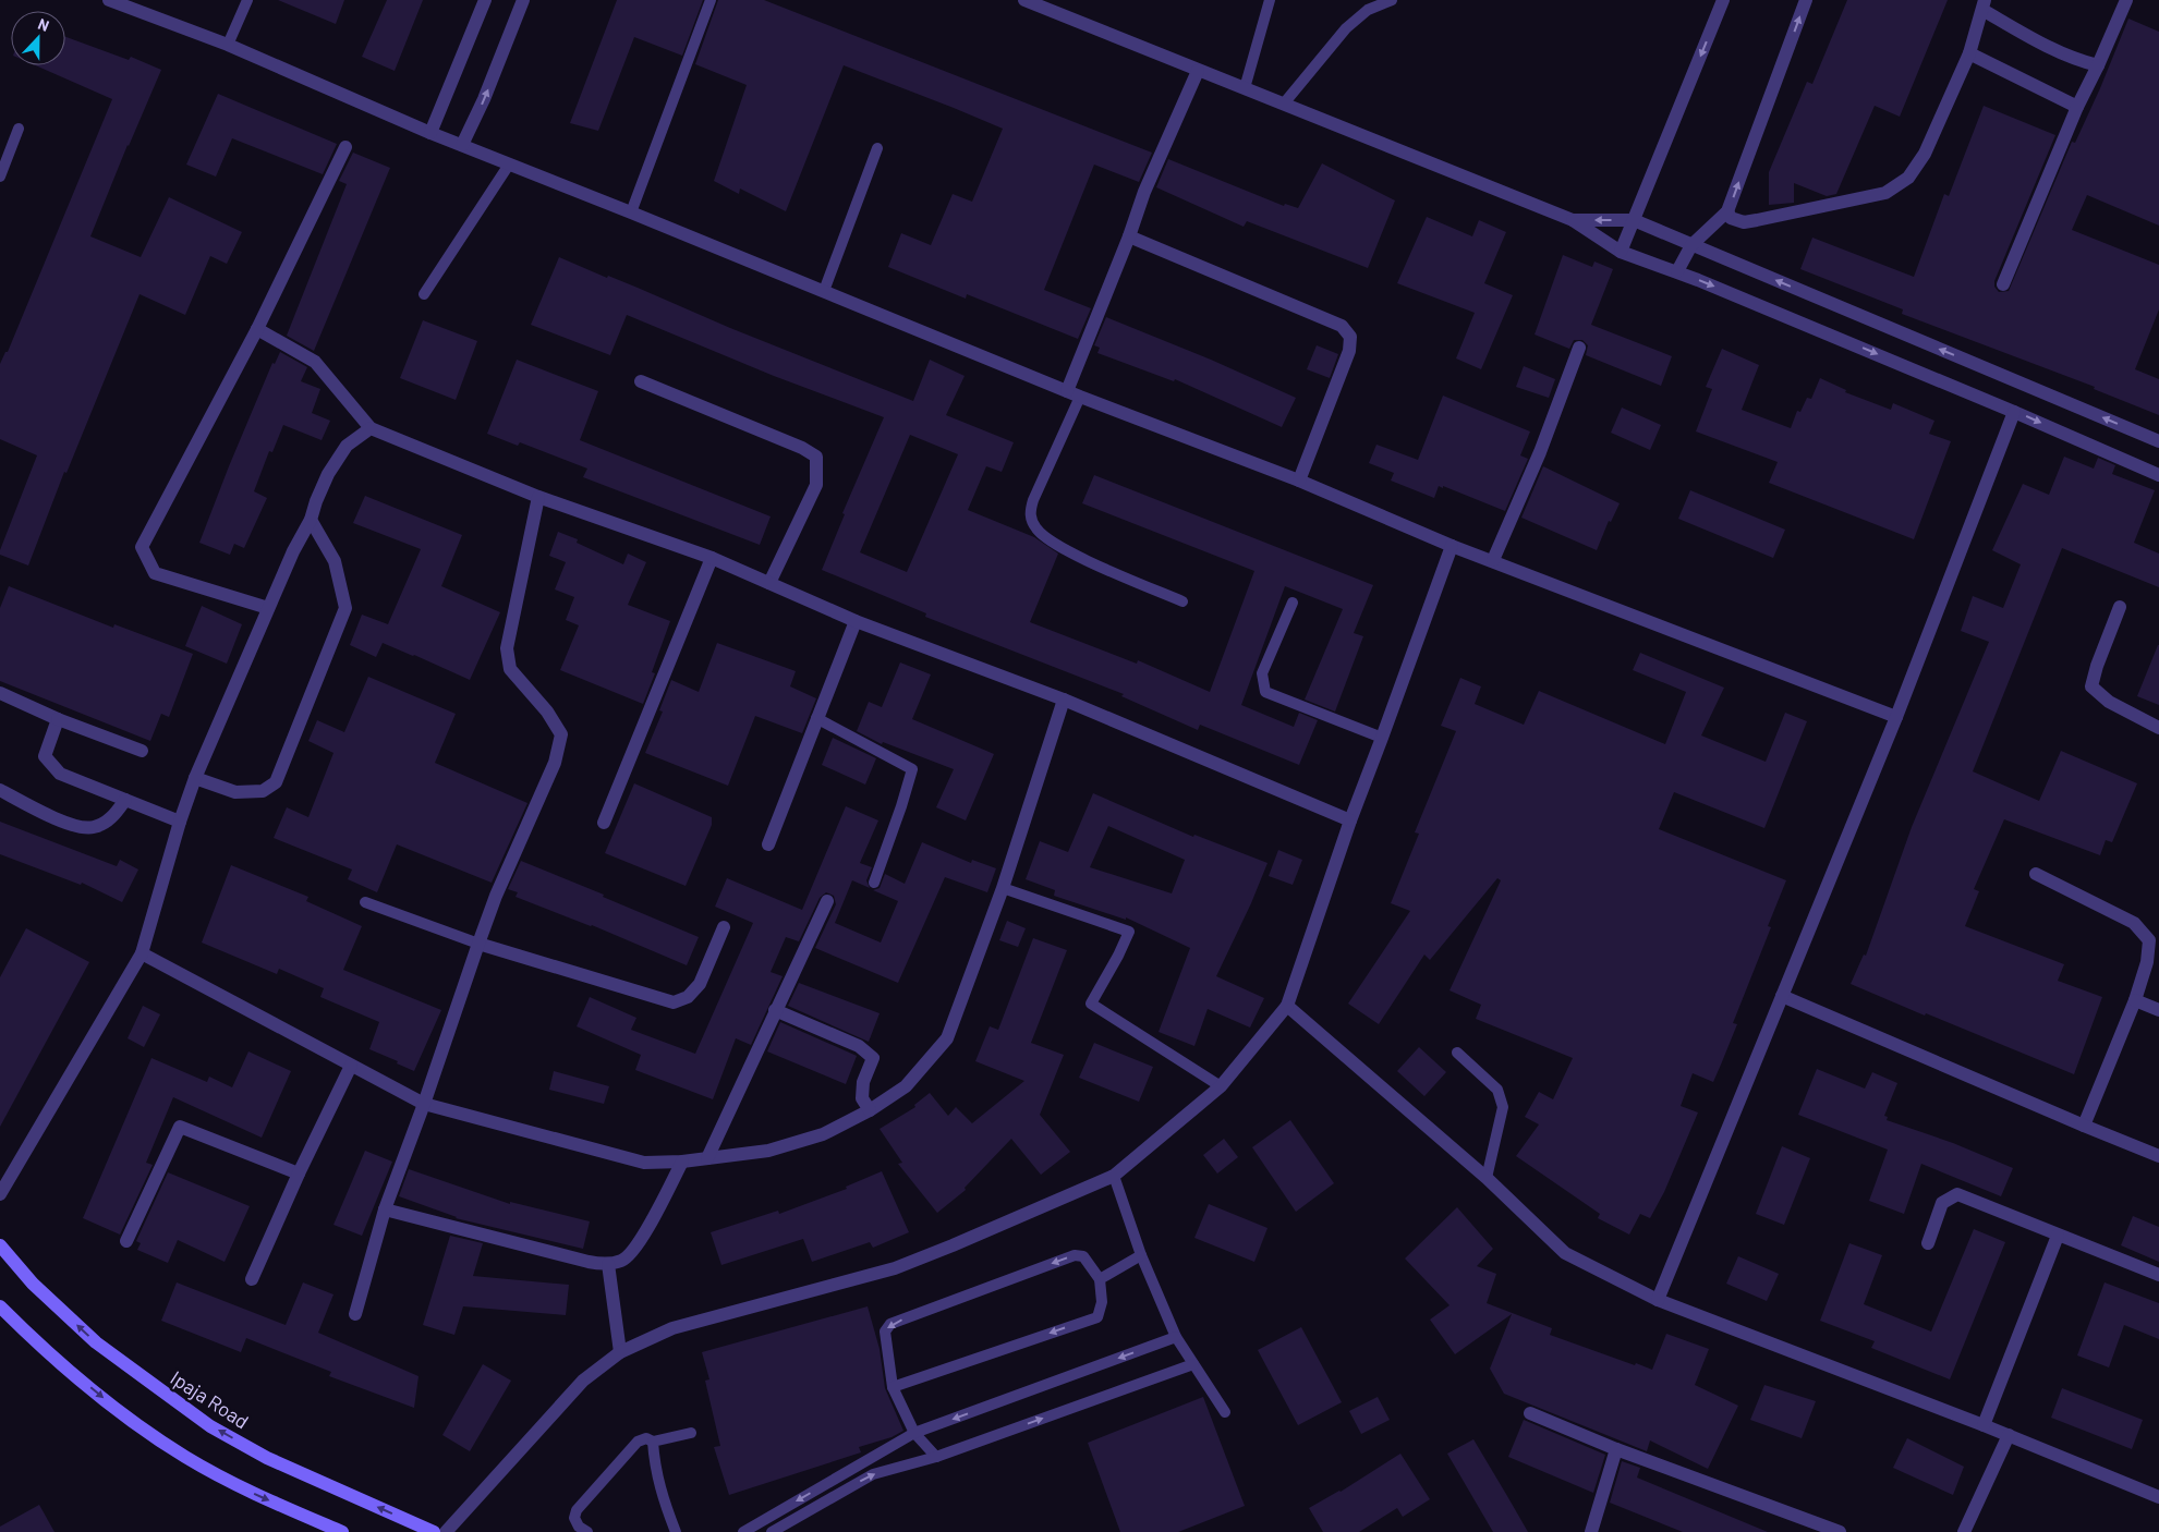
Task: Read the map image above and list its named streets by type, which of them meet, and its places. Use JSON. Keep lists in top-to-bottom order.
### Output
{
  "streets": {
    "main road": ["Ipaja Road"]
  },
  "north": "top"
}
